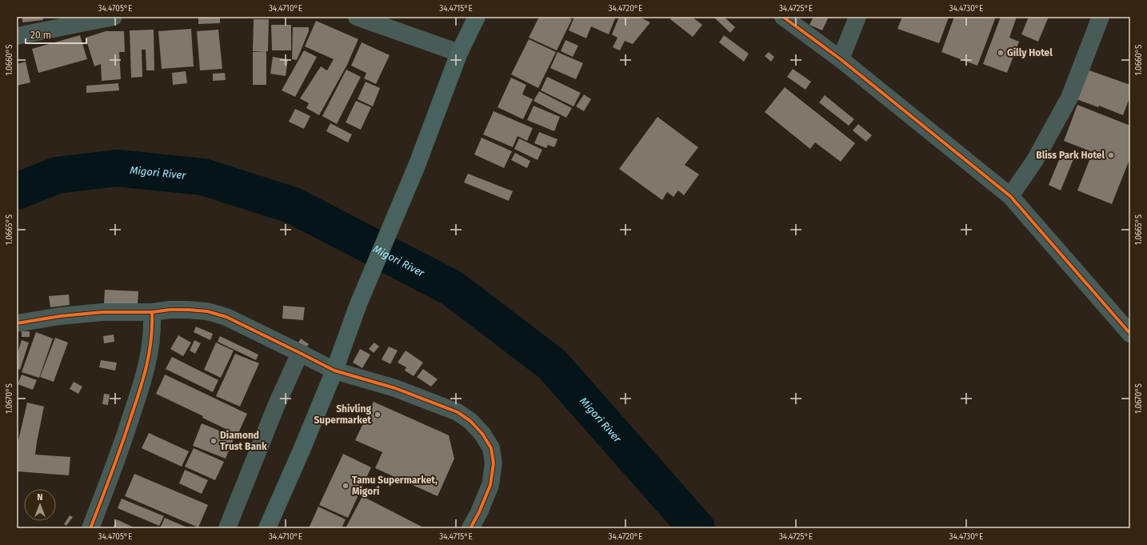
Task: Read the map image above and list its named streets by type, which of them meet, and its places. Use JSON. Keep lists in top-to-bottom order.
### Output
{
  "water": ["Migori River"],
  "places": [
    "Gilly Hotel",
    "Bliss Park Hotel",
    "Shivling Supermarket",
    "Diamond Trust Bank",
    "Tamu Supermarket, Migori"
  ],
  "scale_bar": "20 m",
  "north": "top",
  "coordinates": [
    "34.4705°E",
    "34.4710°E",
    "34.4715°E",
    "34.4720°E",
    "34.4725°E",
    "34.4730°E",
    "1.0660°S",
    "1.0665°S",
    "1.0670°S"
  ]
}
